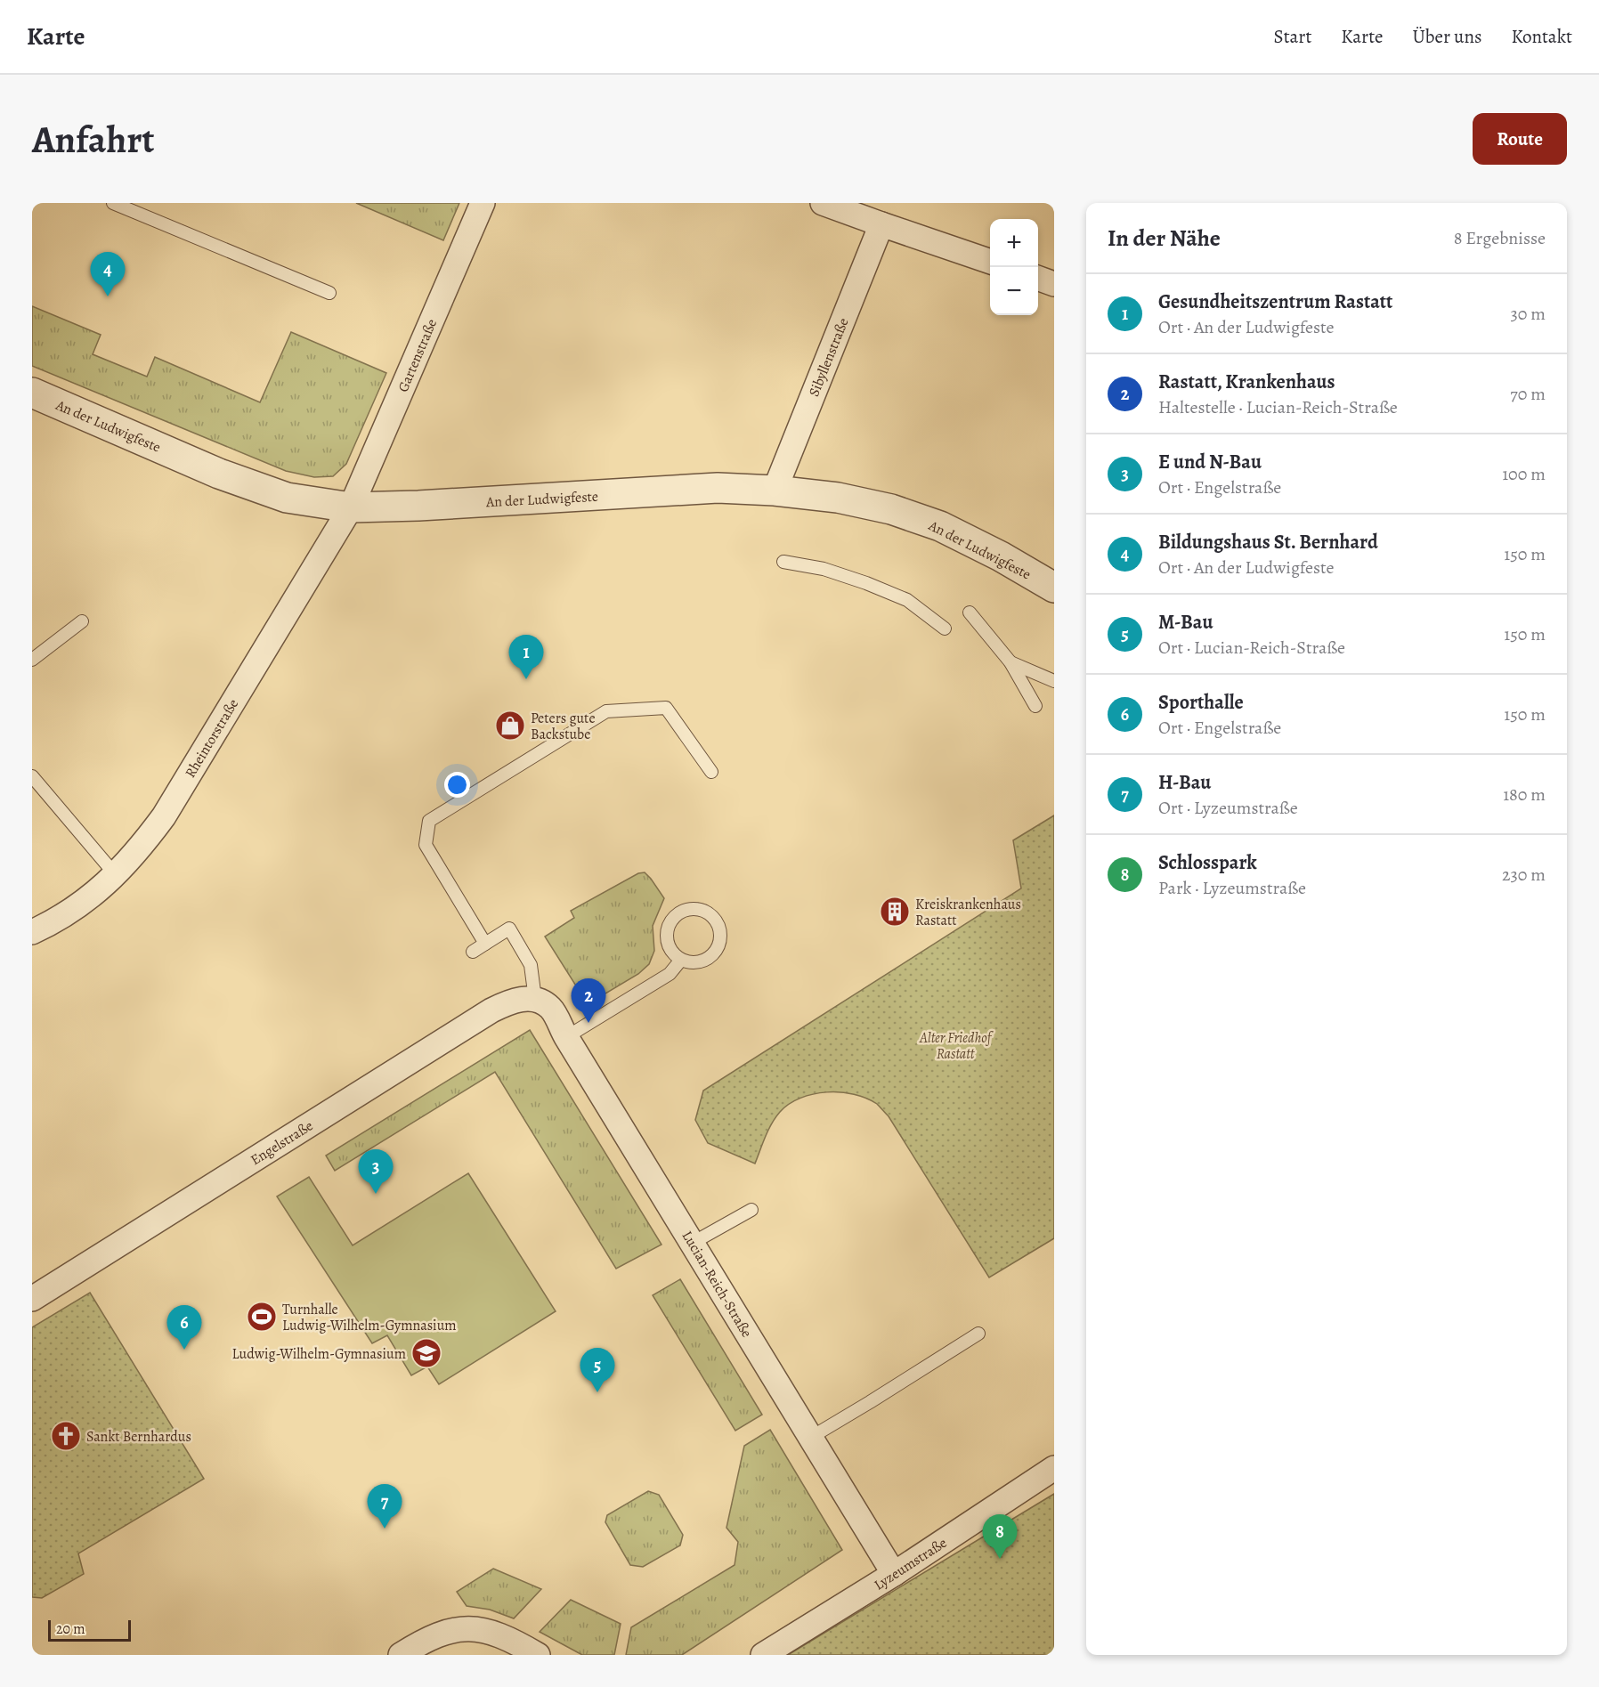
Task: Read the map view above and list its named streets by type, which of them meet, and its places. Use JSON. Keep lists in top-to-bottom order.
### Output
{
  "streets": {
    "street": [
      "Gartenstraße",
      "Sibyllenstraße",
      "An der Ludwigfeste",
      "Rheintorstraße",
      "Engelstraße",
      "Lucian-Reich-Straße",
      "Lyzeumstraße"
    ]
  },
  "crossings": [
    ["Gartenstraße", "An der Ludwigfeste"],
    ["Gartenstraße", "Rheintorstraße"],
    ["Sibyllenstraße", "An der Ludwigfeste"],
    ["An der Ludwigfeste", "Rheintorstraße"],
    ["Engelstraße", "Lucian-Reich-Straße"],
    ["Lucian-Reich-Straße", "Lyzeumstraße"]
  ],
  "parks": ["Alter Friedhof Rastatt"],
  "places": {
    "shop": ["Peters gute Backstube"],
    "building": ["Kreiskrankenhaus Rastatt"],
    "sports": ["Turnhalle Ludwig-Wilhelm-Gymnasium"],
    "school or university": ["Ludwig-Wilhelm-Gymnasium"],
    "church": ["Sankt Bernhardus"]
  },
  "scale_bar": "20 m",
  "page": {
    "header": "Karte",
    "nav": [
      "Start",
      "Karte",
      "Über uns",
      "Kontakt"
    ],
    "buttons": "Route",
    "title": "Anfahrt",
    "heading": ["In der Nähe", "8 Ergebnisse"],
    "map_buttons": ["+", "−"],
    "pins": [
      "4",
      "1",
      "2",
      "3",
      "6",
      "5",
      "7",
      "8"
    ],
    "list": [
      {
        "mark": "1",
        "name": "Gesundheitszentrum Rastatt",
        "note": "Ort · An der Ludwigfeste",
        "value": "30 m"
      },
      {
        "mark": "2",
        "name": "Rastatt, Krankenhaus",
        "note": "Haltestelle · Lucian-Reich-Straße",
        "value": "70 m"
      },
      {
        "mark": "3",
        "name": "E und N-Bau",
        "note": "Ort · Engelstraße",
        "value": "100 m"
      },
      {
        "mark": "4",
        "name": "Bildungshaus St. Bernhard",
        "note": "Ort · An der Ludwigfeste",
        "value": "150 m"
      },
      {
        "mark": "5",
        "name": "M-Bau",
        "note": "Ort · Lucian-Reich-Straße",
        "value": "150 m"
      },
      {
        "mark": "6",
        "name": "Sporthalle",
        "note": "Ort · Engelstraße",
        "value": "150 m"
      },
      {
        "mark": "7",
        "name": "H-Bau",
        "note": "Ort · Lyzeumstraße",
        "value": "180 m"
      },
      {
        "mark": "8",
        "name": "Schlosspark",
        "note": "Park · Lyzeumstraße",
        "value": "230 m"
      }
    ],
    "scale": "20 m"
  }
}
